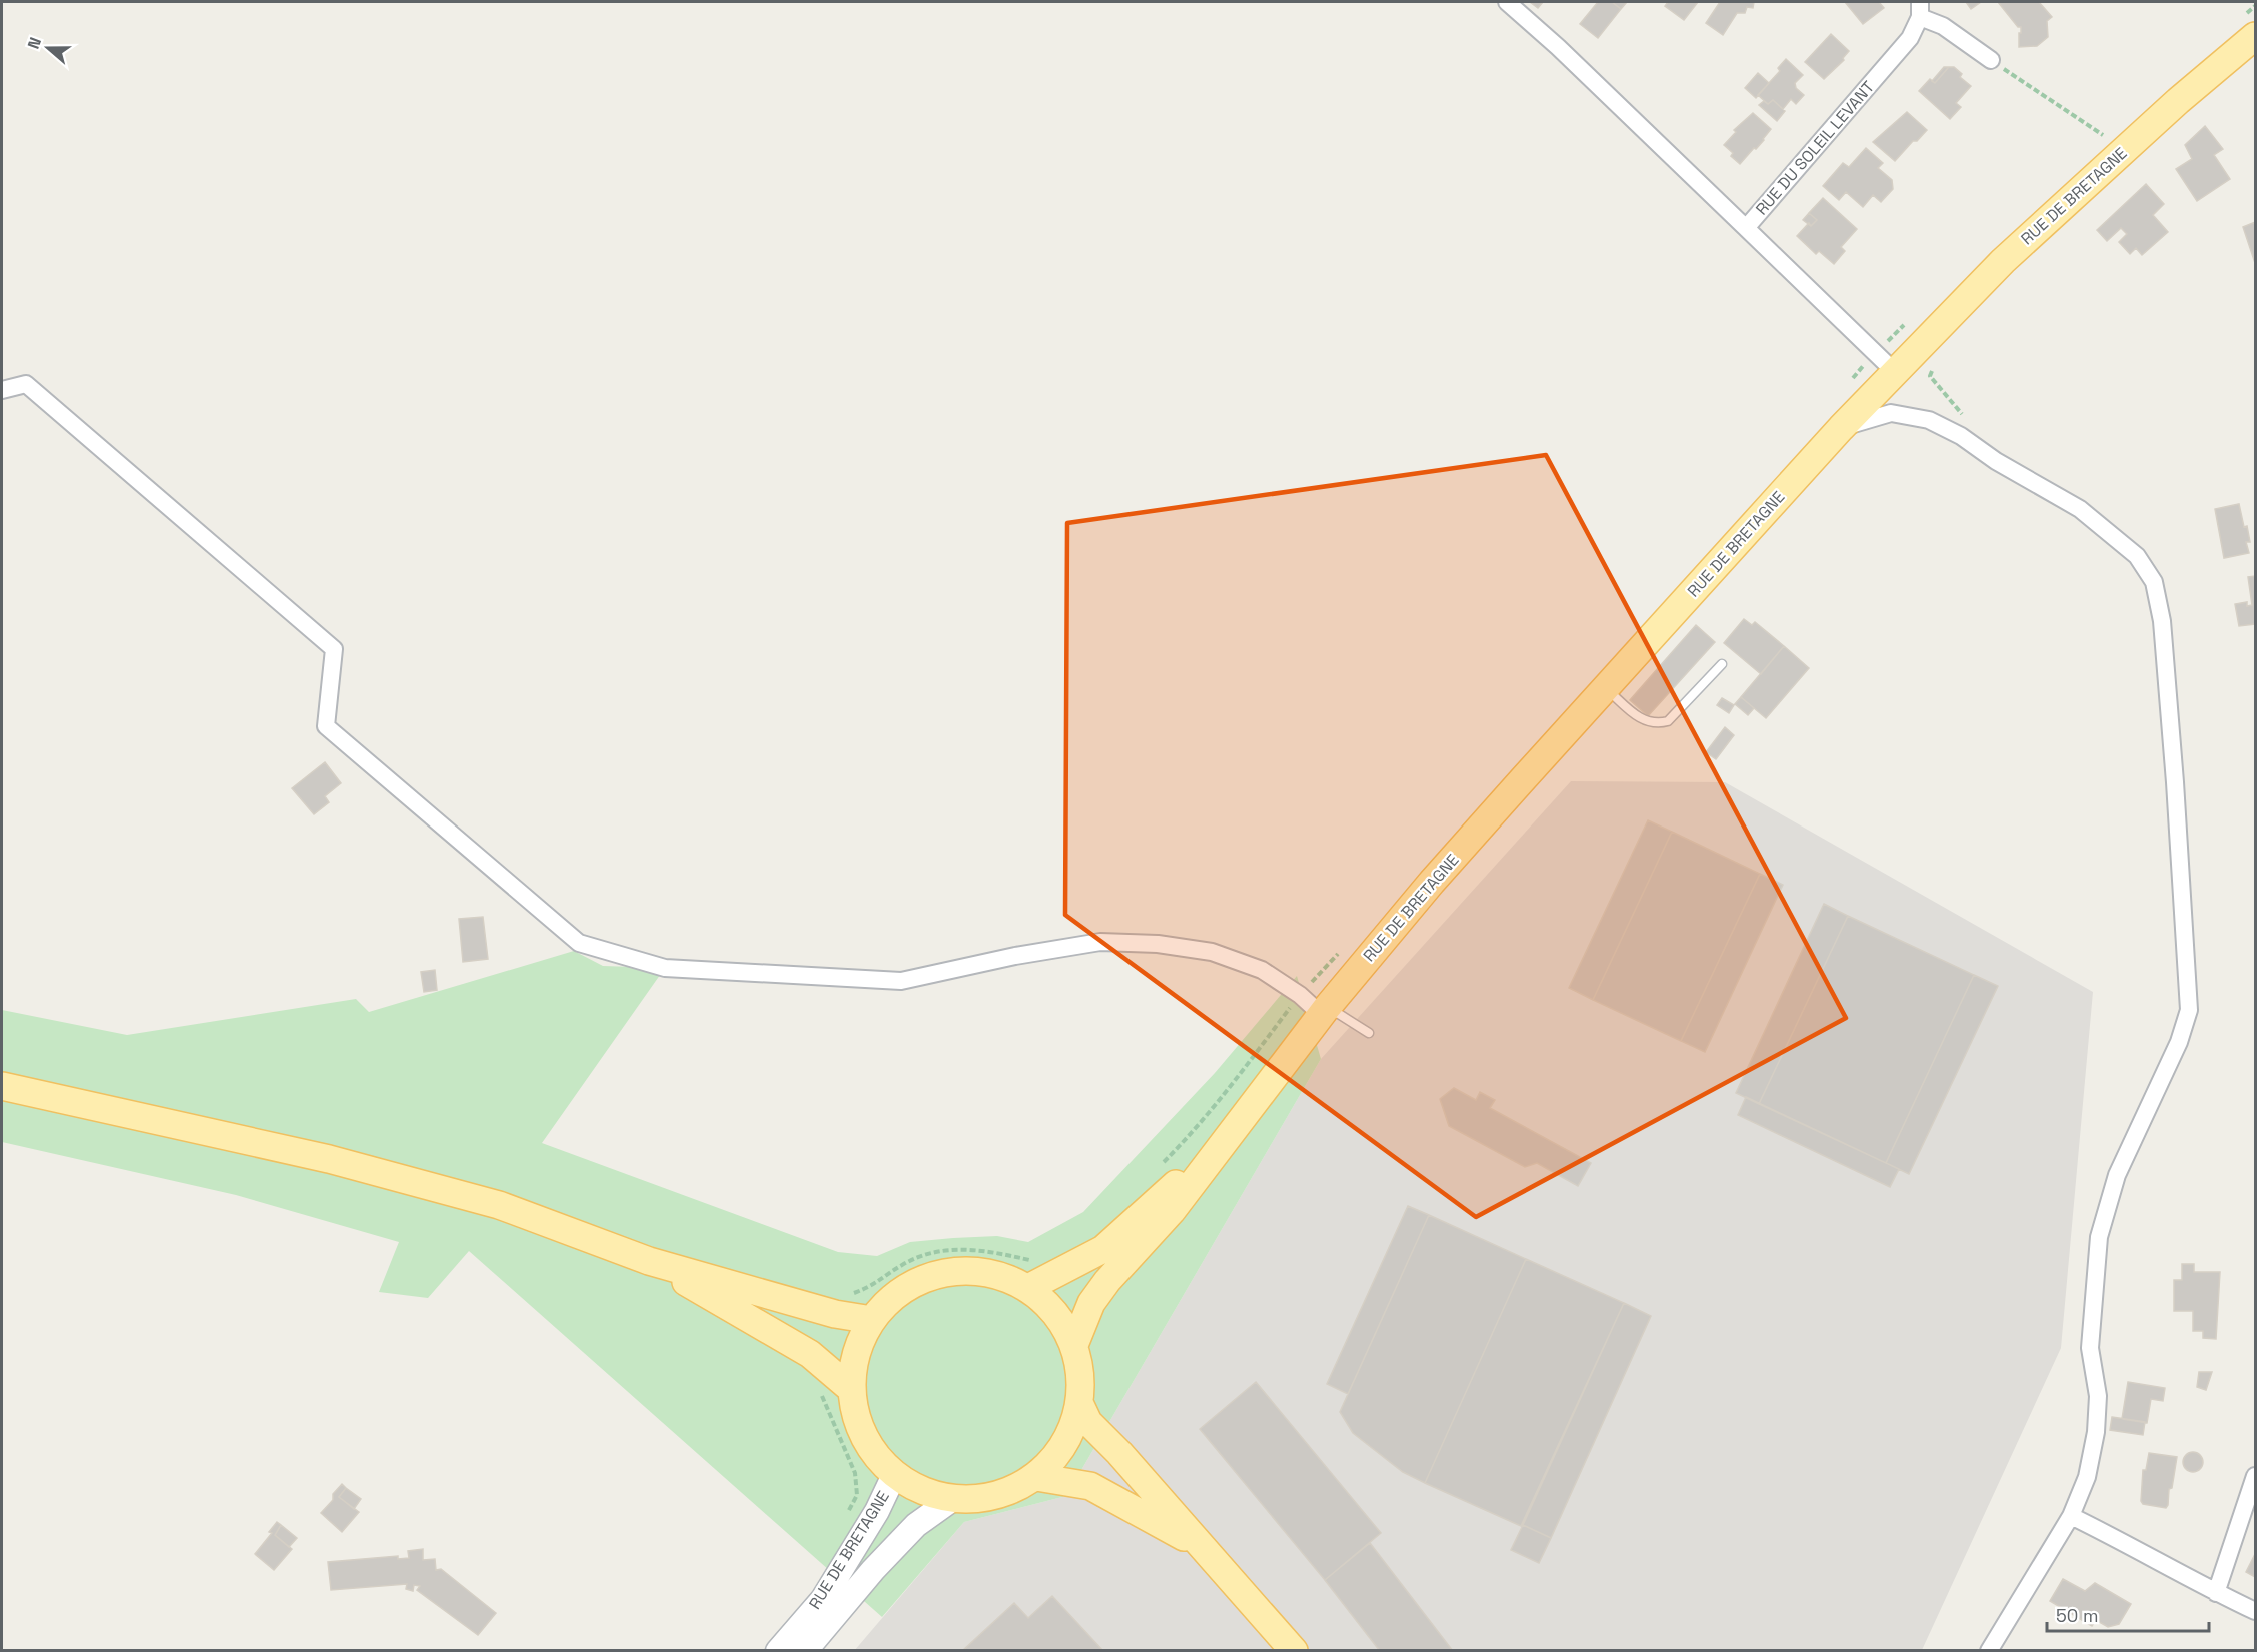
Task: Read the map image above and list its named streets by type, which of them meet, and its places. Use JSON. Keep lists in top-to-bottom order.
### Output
{
  "streets": {
    "main road": ["RUE DE BRETAGNE"],
    "street": ["RUE DU SOLEIL LEVANT"]
  },
  "crossings": [
    ["RUE DU SOLEIL LEVANT", "RUE DE BRETAGNE"]
  ],
  "scale_bar": "50 m",
  "north": "left"
}
